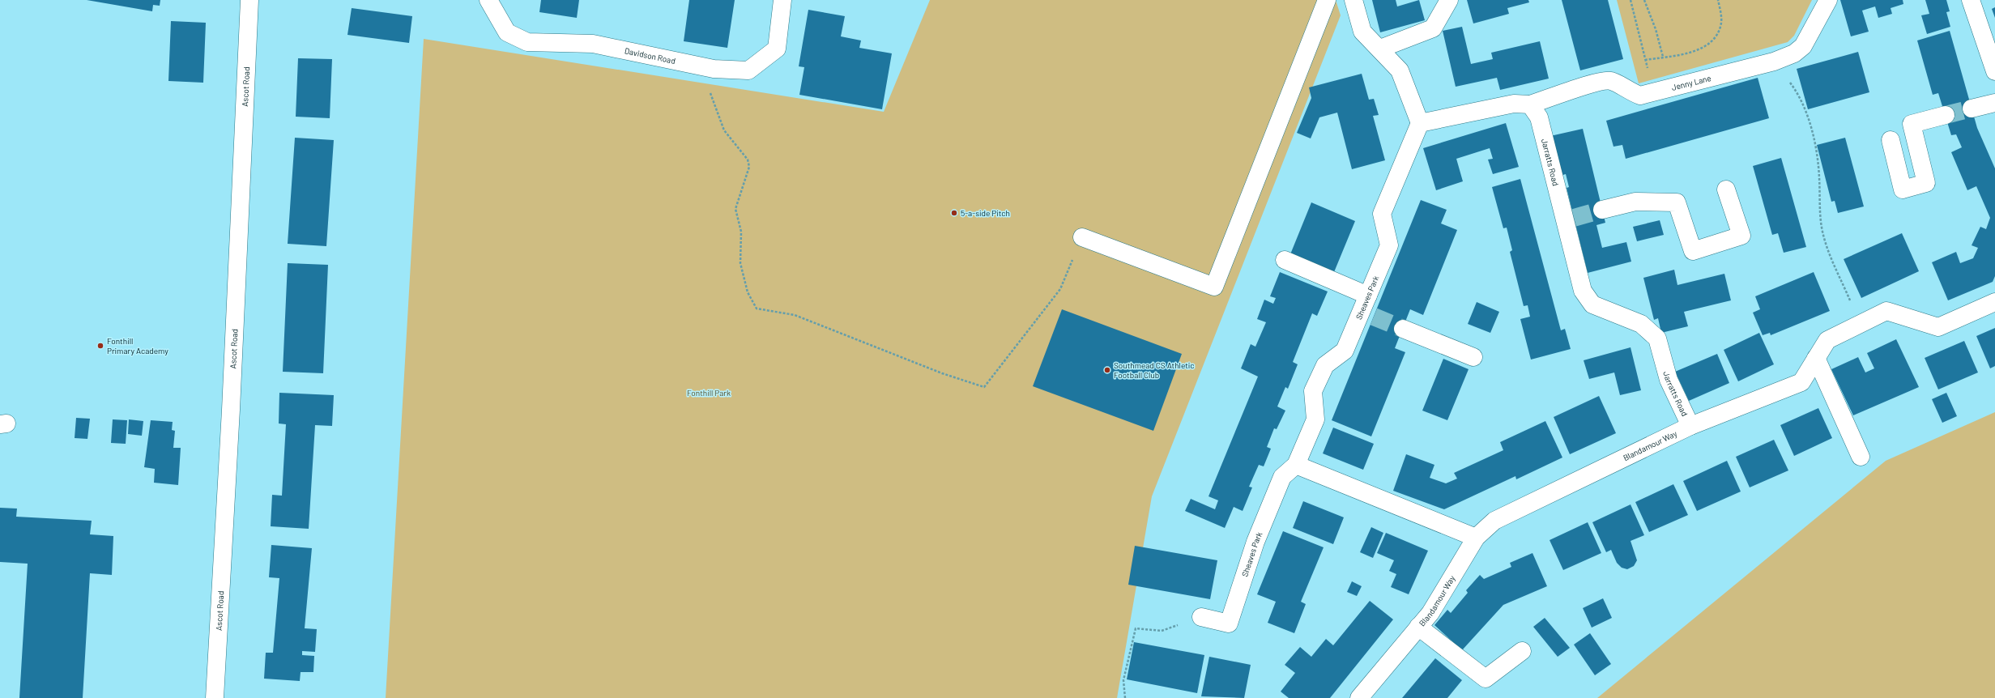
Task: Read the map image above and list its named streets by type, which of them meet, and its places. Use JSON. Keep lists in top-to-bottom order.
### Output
{
  "streets": {
    "street": [
      "Davidson Road",
      "Jenny Lane",
      "Ascot Road",
      "Jarratts Road",
      "Sheaves Park",
      "Blandamour Way"
    ]
  },
  "crossings": [
    ["Jenny Lane", "Jarratts Road"],
    ["Jarratts Road", "Blandamour Way"]
  ],
  "parks": ["Fonthill Park"],
  "places": ["5-a-side Pitch", "Fonthill Primary Academy", "Southmead CS Athletic Football Club"]
}
